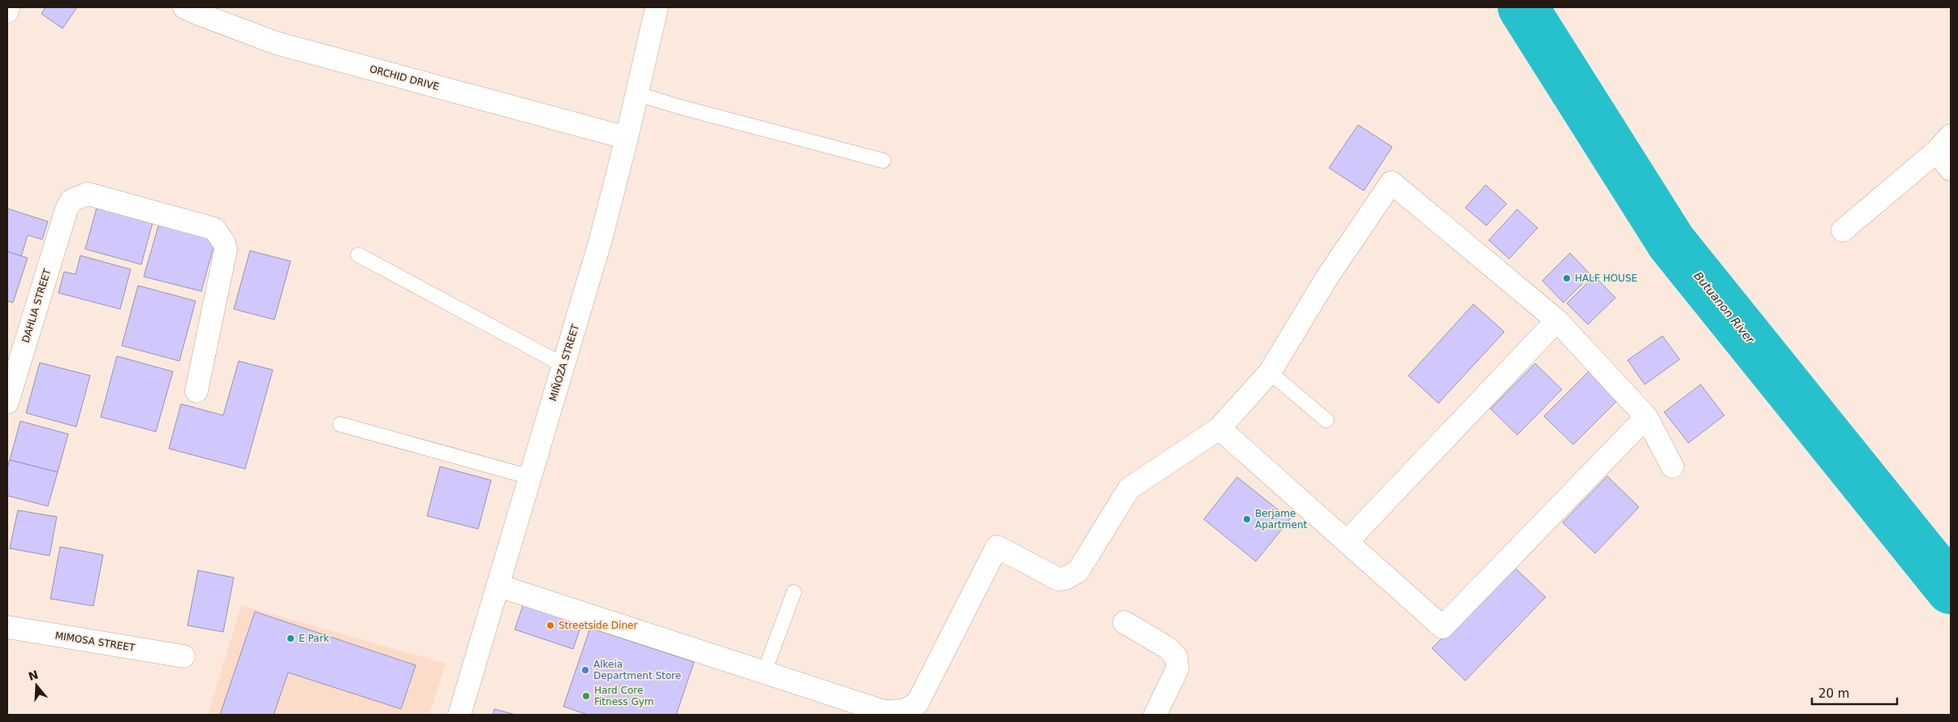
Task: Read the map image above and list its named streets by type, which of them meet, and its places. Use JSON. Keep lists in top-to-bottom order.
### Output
{
  "streets": {
    "street": [
      "ORCHID DRIVE",
      "DAHLIA STREET",
      "MIÑOZA STREET",
      "MIMOSA STREET"
    ]
  },
  "crossings": [
    ["ORCHID DRIVE", "MIÑOZA STREET"]
  ],
  "water": ["Butuanon River"],
  "places": [
    "HALF HOUSE",
    "Berjame Apartment",
    "Streetside Diner",
    "E Park",
    "Alkeia Department Store",
    "Hard Core Fitness Gym"
  ],
  "scale_bar": "20 m",
  "north": "top"
}
